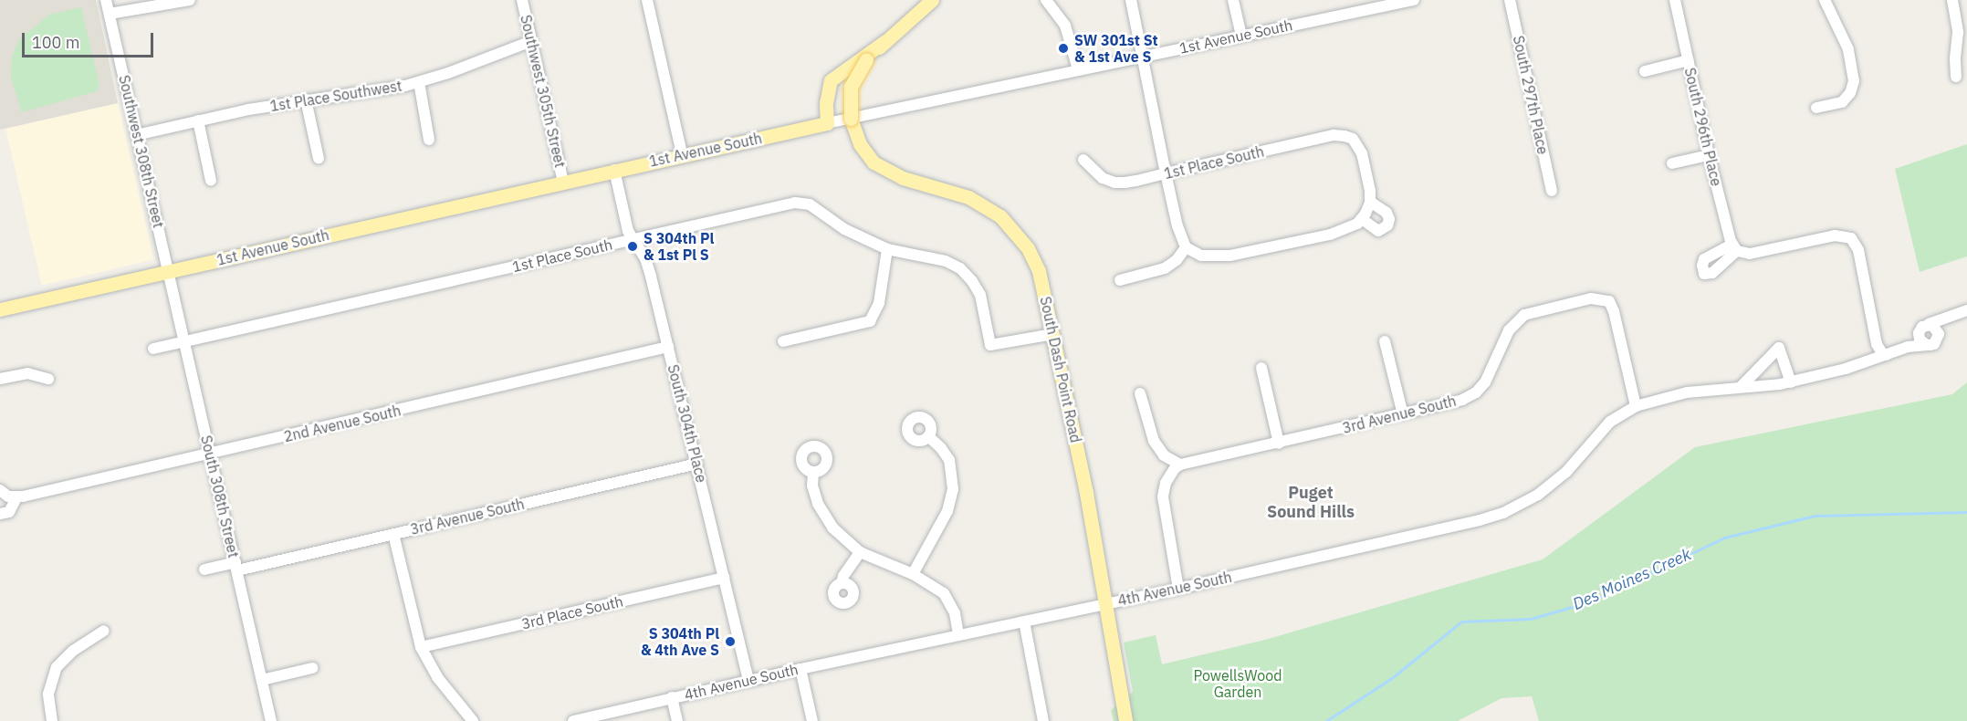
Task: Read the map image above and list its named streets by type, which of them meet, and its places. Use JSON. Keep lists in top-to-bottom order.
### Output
{
  "streets": {
    "main road": ["1st Avenue South", "South Dash Point Road"],
    "street": [
      "Southwest 305th Street",
      "South 297th Place",
      "1st Place Southwest",
      "South 296th Place",
      "Southwest 308th Street",
      "1st Place South",
      "3rd Avenue South",
      "2nd Avenue South",
      "South 304th Place",
      "South 308th Street",
      "4th Avenue South",
      "3rd Place South"
    ]
  },
  "crossings": [
    ["1st Avenue South", "Southwest 305th Street"],
    ["1st Avenue South", "Southwest 308th Street"],
    ["1st Avenue South", "South 304th Place"],
    ["1st Avenue South", "South 308th Street"],
    ["Southwest 305th Street", "1st Place Southwest"],
    ["1st Place Southwest", "Southwest 308th Street"],
    ["South 296th Place", "4th Avenue South"],
    ["Southwest 308th Street", "South 308th Street"],
    ["1st Place South", "South Dash Point Road"],
    ["1st Place South", "South 304th Place"],
    ["1st Place South", "South 308th Street"],
    ["South Dash Point Road", "4th Avenue South"],
    ["3rd Avenue South", "South 304th Place"],
    ["3rd Avenue South", "South 308th Street"],
    ["3rd Avenue South", "4th Avenue South"],
    ["2nd Avenue South", "South 304th Place"],
    ["2nd Avenue South", "South 308th Street"],
    ["South 304th Place", "4th Avenue South"],
    ["South 304th Place", "3rd Place South"]
  ],
  "districts": ["Puget Sound Hills"],
  "water": ["Des Moines Creek"],
  "parks": ["PowellsWood Garden"],
  "places": ["SW 301st St & 1st Ave S", "S 304th Pl & 1st Pl S", "S 304th Pl & 4th Ave S"],
  "scale_bar": "100 m"
}
